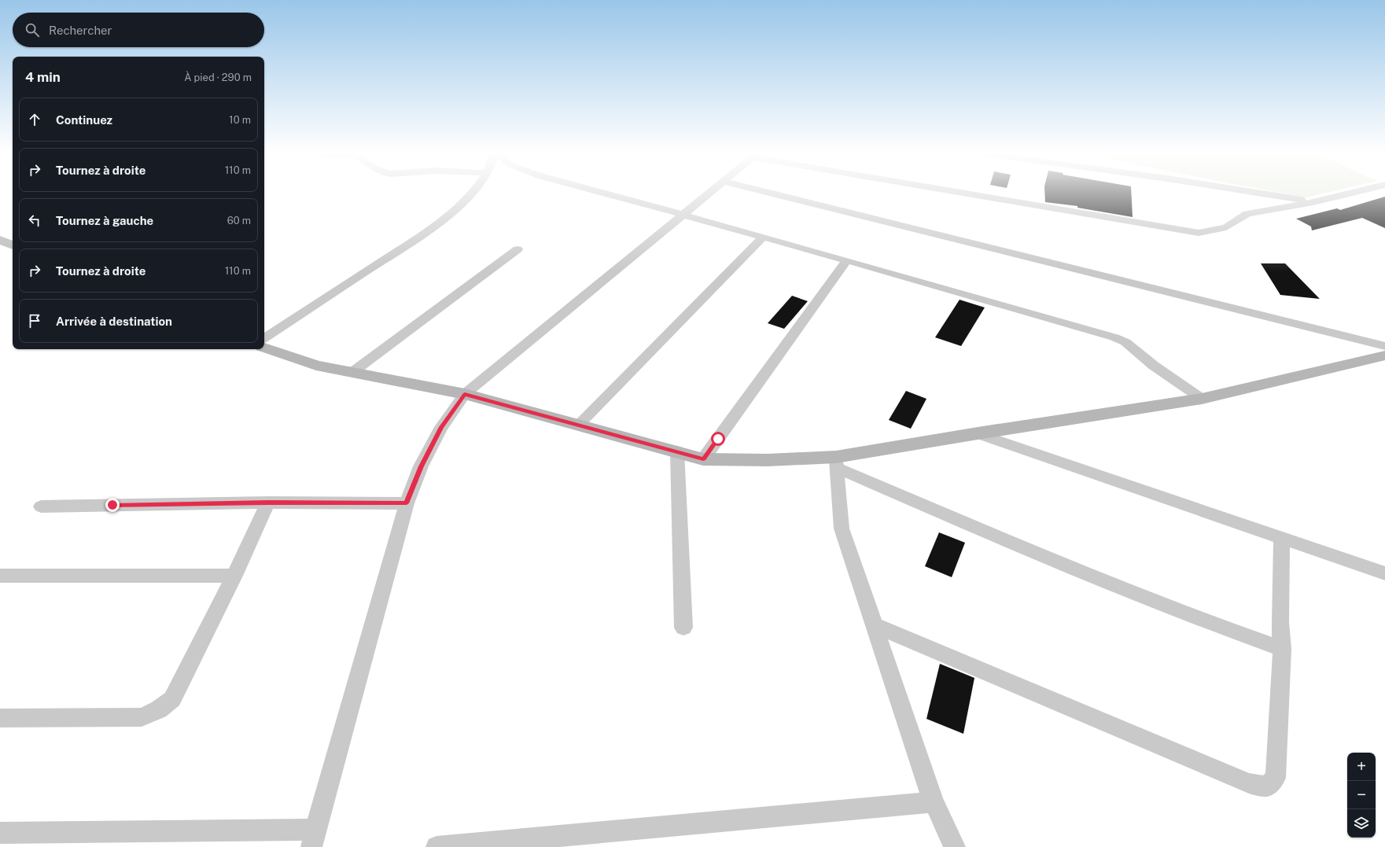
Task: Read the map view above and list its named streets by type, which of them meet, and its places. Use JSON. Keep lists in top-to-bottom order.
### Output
{
  "page": {
    "search": "Rechercher",
    "heading": ["4 min", "À pied · 290 m"],
    "list": [
      ["Continuez", "10 m"],
      ["Tournez à droite", "110 m"],
      ["Tournez à gauche", "60 m"],
      ["Tournez à droite", "110 m"],
      "Arrivée à destination"
    ],
    "map_buttons": ["+", "−"]
  }
}
